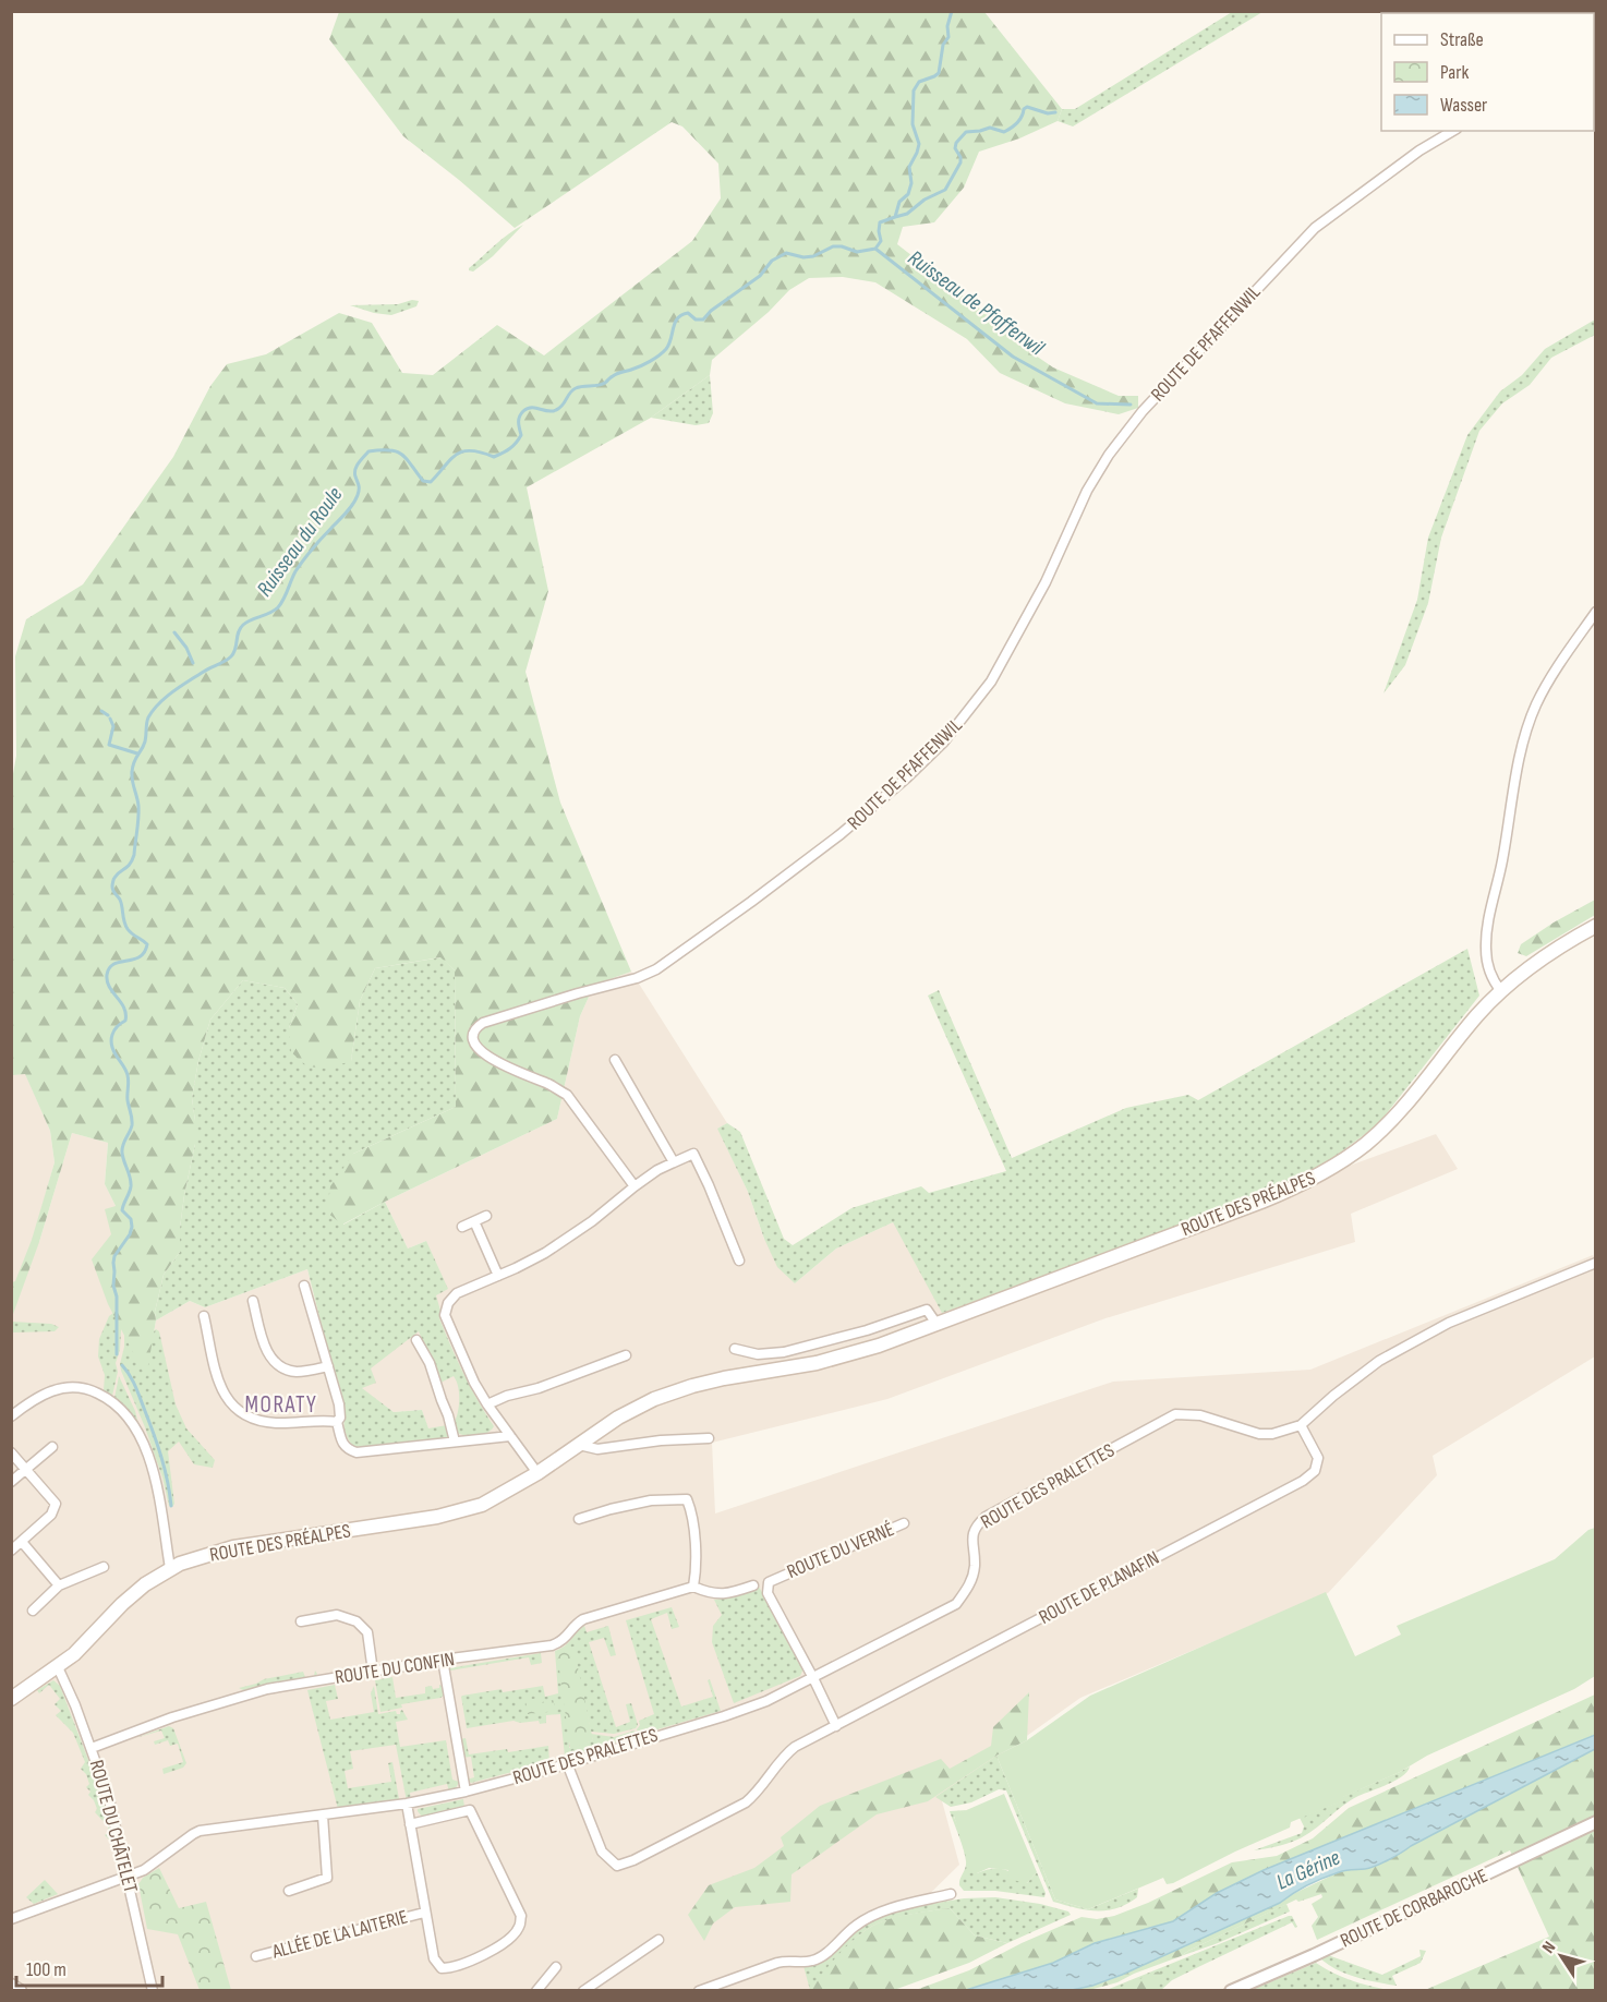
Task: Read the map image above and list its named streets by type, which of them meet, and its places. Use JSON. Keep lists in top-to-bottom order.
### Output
{
  "streets": {
    "main road": ["ROUTE DES PRÉALPES"],
    "street": [
      "ROUTE DE PFAFFENWIL",
      "ROUTE DES PRALETTES",
      "ROUTE DU VERNÉ",
      "ROUTE DE PLANAFIN",
      "ROUTE DU CONFIN",
      "ROUTE DU CHÂTELET",
      "ROUTE DE CORBAROCHE",
      "ALLÉE DE LA LAITERIE"
    ]
  },
  "crossings": [
    ["ROUTE DES PRÉALPES", "ROUTE DU CHÂTELET"],
    ["ROUTE DES PRALETTES", "ROUTE DU VERNÉ"],
    ["ROUTE DES PRALETTES", "ROUTE DE PLANAFIN"],
    ["ROUTE DES PRALETTES", "ROUTE DU CHÂTELET"],
    ["ROUTE DU CONFIN", "ROUTE DU CHÂTELET"]
  ],
  "districts": ["MORATY"],
  "water": ["Ruisseau de Pfaffenwil", "Ruisseau du Roule", "La Gérine"],
  "legend": ["Straße", "Park", "Wasser"],
  "scale_bar": "100 m",
  "north": "top left"
}
